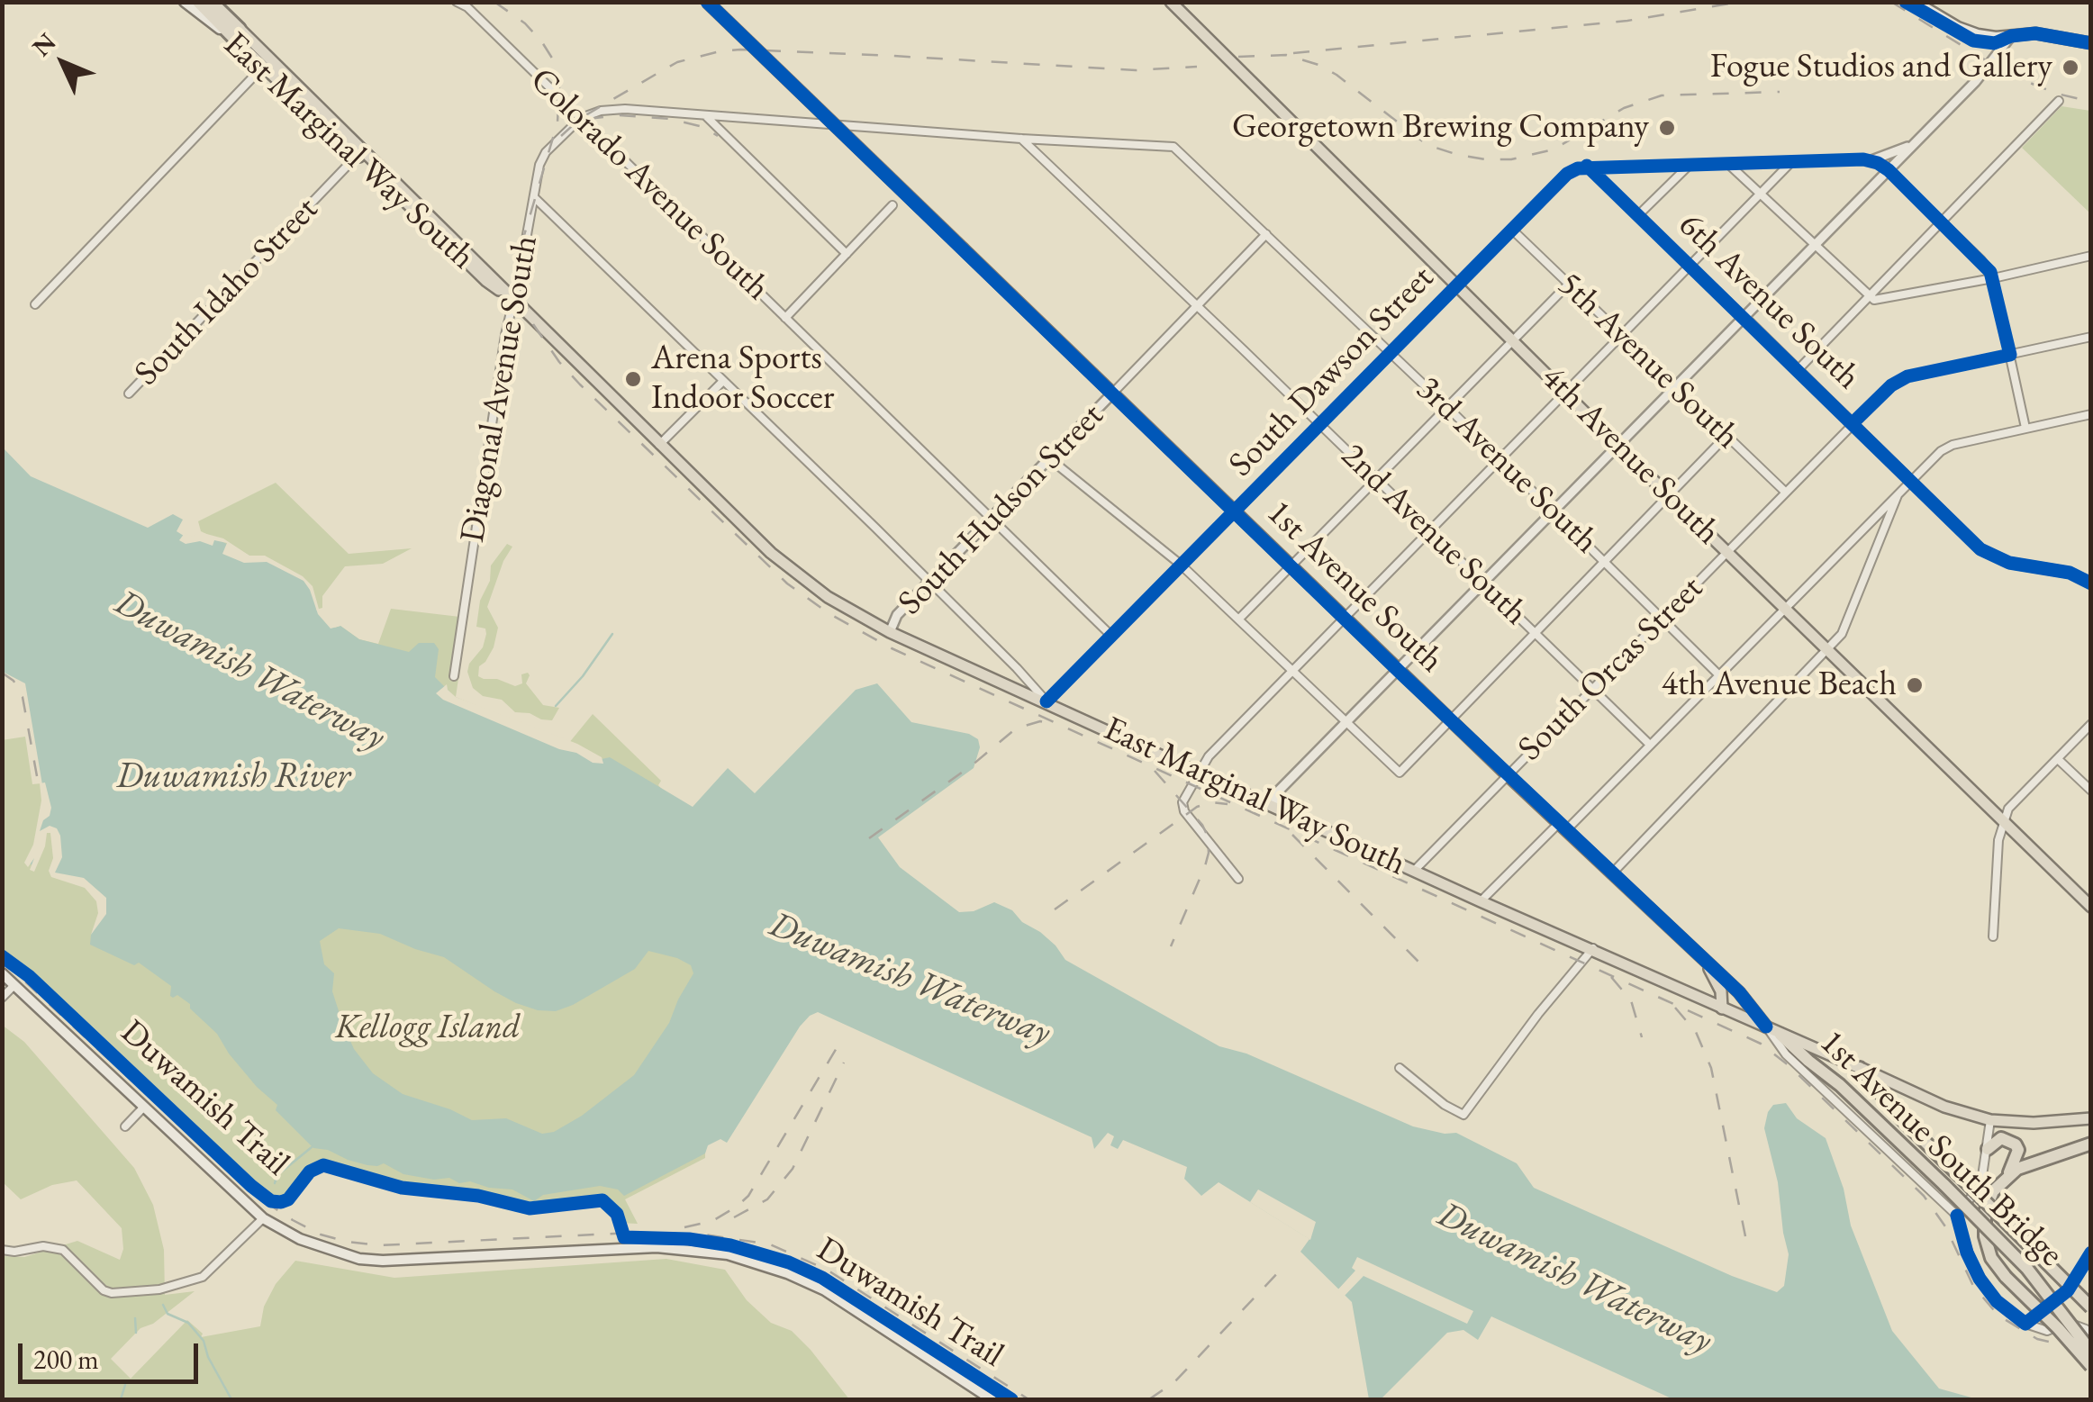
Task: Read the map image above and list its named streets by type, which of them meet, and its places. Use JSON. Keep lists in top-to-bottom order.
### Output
{
  "streets": {
    "highway": ["1st Avenue South Bridge"],
    "main road": ["East Marginal Way South", "4th Avenue South", "1st Avenue South"],
    "street": [
      "Colorado Avenue South",
      "South Idaho Street",
      "6th Avenue South",
      "5th Avenue South",
      "South Dawson Street",
      "Diagonal Avenue South",
      "3rd Avenue South",
      "South Hudson Street",
      "2nd Avenue South",
      "South Orcas Street"
    ],
    "cycle path": ["Duwamish Trail"]
  },
  "crossings": [
    ["East Marginal Way South", "South Idaho Street"],
    ["East Marginal Way South", "South Dawson Street"],
    ["East Marginal Way South", "Diagonal Avenue South"],
    ["East Marginal Way South", "South Hudson Street"],
    ["East Marginal Way South", "1st Avenue South"],
    ["East Marginal Way South", "South Orcas Street"],
    ["East Marginal Way South", "1st Avenue South Bridge"],
    ["Colorado Avenue South", "South Dawson Street"],
    ["Colorado Avenue South", "Diagonal Avenue South"],
    ["Colorado Avenue South", "South Hudson Street"],
    ["6th Avenue South", "South Dawson Street"],
    ["6th Avenue South", "South Orcas Street"],
    ["5th Avenue South", "South Dawson Street"],
    ["5th Avenue South", "South Orcas Street"],
    ["South Dawson Street", "4th Avenue South"],
    ["South Dawson Street", "3rd Avenue South"],
    ["South Dawson Street", "2nd Avenue South"],
    ["South Dawson Street", "1st Avenue South"],
    ["4th Avenue South", "South Orcas Street"],
    ["3rd Avenue South", "South Hudson Street"],
    ["3rd Avenue South", "2nd Avenue South"],
    ["3rd Avenue South", "South Orcas Street"],
    ["South Hudson Street", "2nd Avenue South"],
    ["South Hudson Street", "1st Avenue South"],
    ["2nd Avenue South", "South Orcas Street"],
    ["1st Avenue South", "South Orcas Street"]
  ],
  "water": ["Duwamish Waterway", "Duwamish River"],
  "parks": ["Kellogg Island"],
  "places": [
    "Fogue Studios and Gallery",
    "Georgetown Brewing Company",
    "Arena Sports Indoor Soccer",
    "4th Avenue Beach"
  ],
  "scale_bar": "200 m",
  "north": "top left"
}
